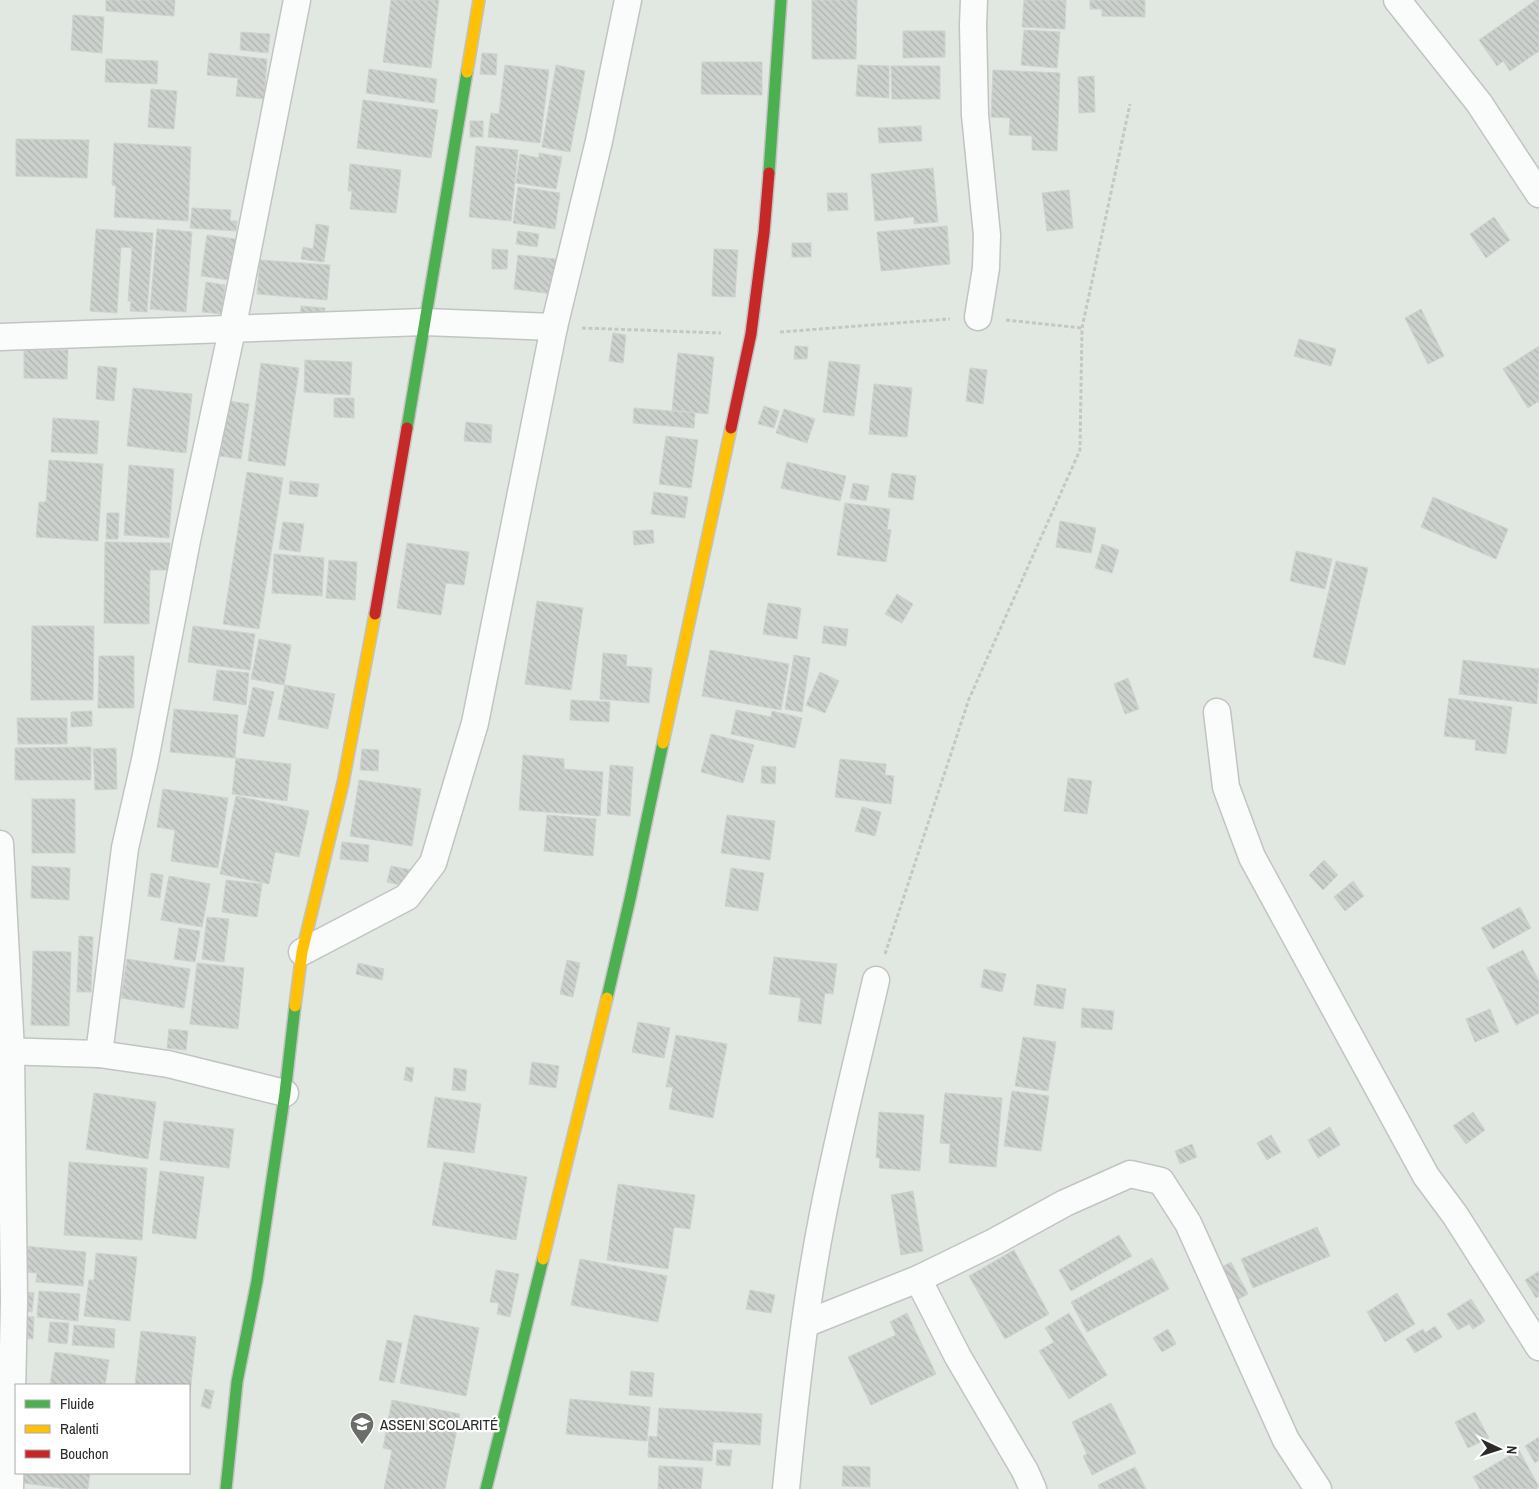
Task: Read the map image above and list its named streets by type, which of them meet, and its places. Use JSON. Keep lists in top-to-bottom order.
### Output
{
  "places": {
    "school or university": ["ASSENI SCOLARITÉ"]
  },
  "legend": ["Fluide", "Ralenti", "Bouchon"],
  "north": "right"
}
